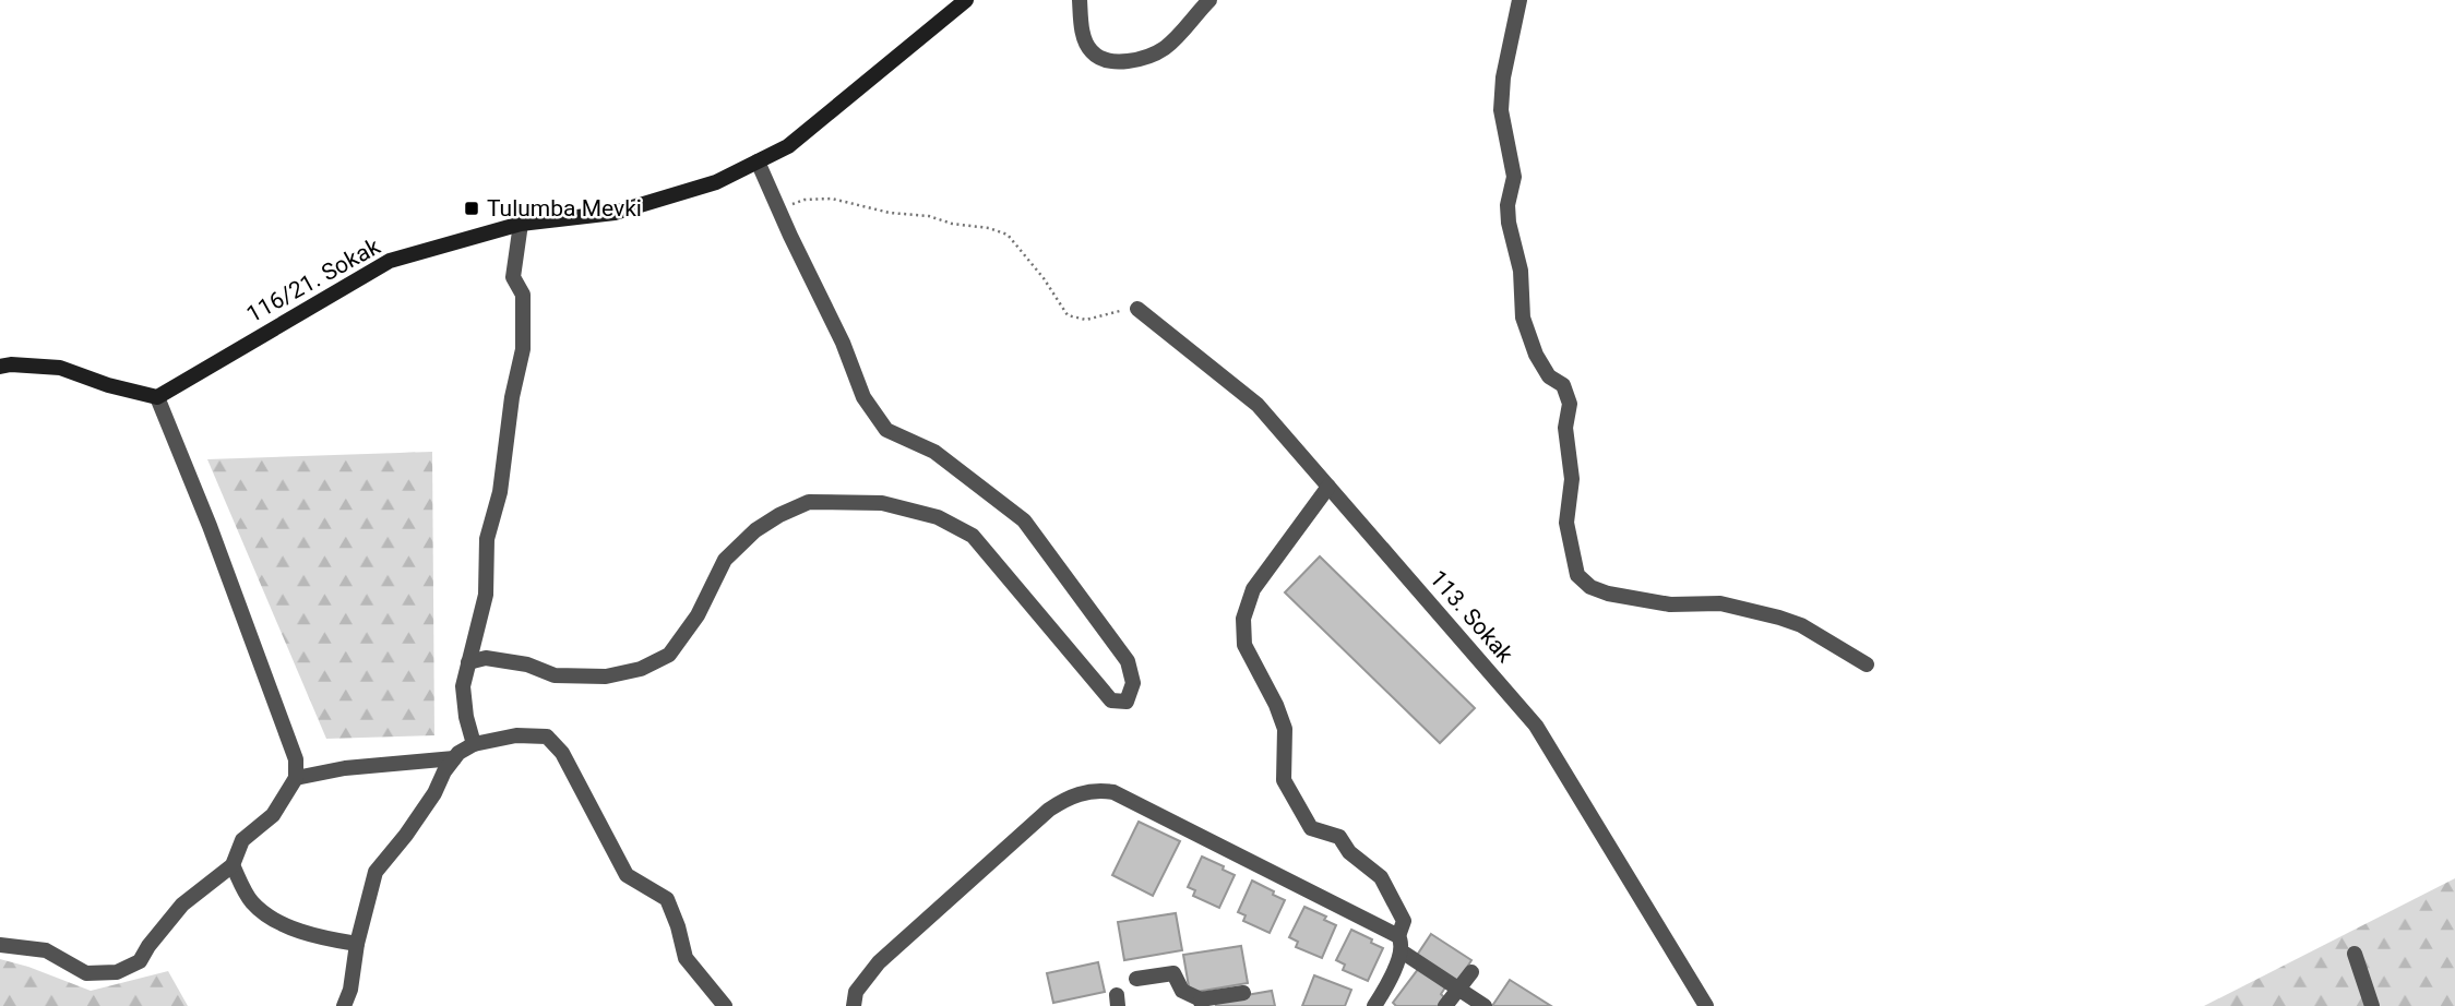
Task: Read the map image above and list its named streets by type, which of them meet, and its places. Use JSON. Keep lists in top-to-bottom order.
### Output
{
  "streets": {
    "street": ["116/21. Sokak", "113. Sokak"]
  },
  "places": {
    "transit": ["Tulumba Mevki"]
  }
}
